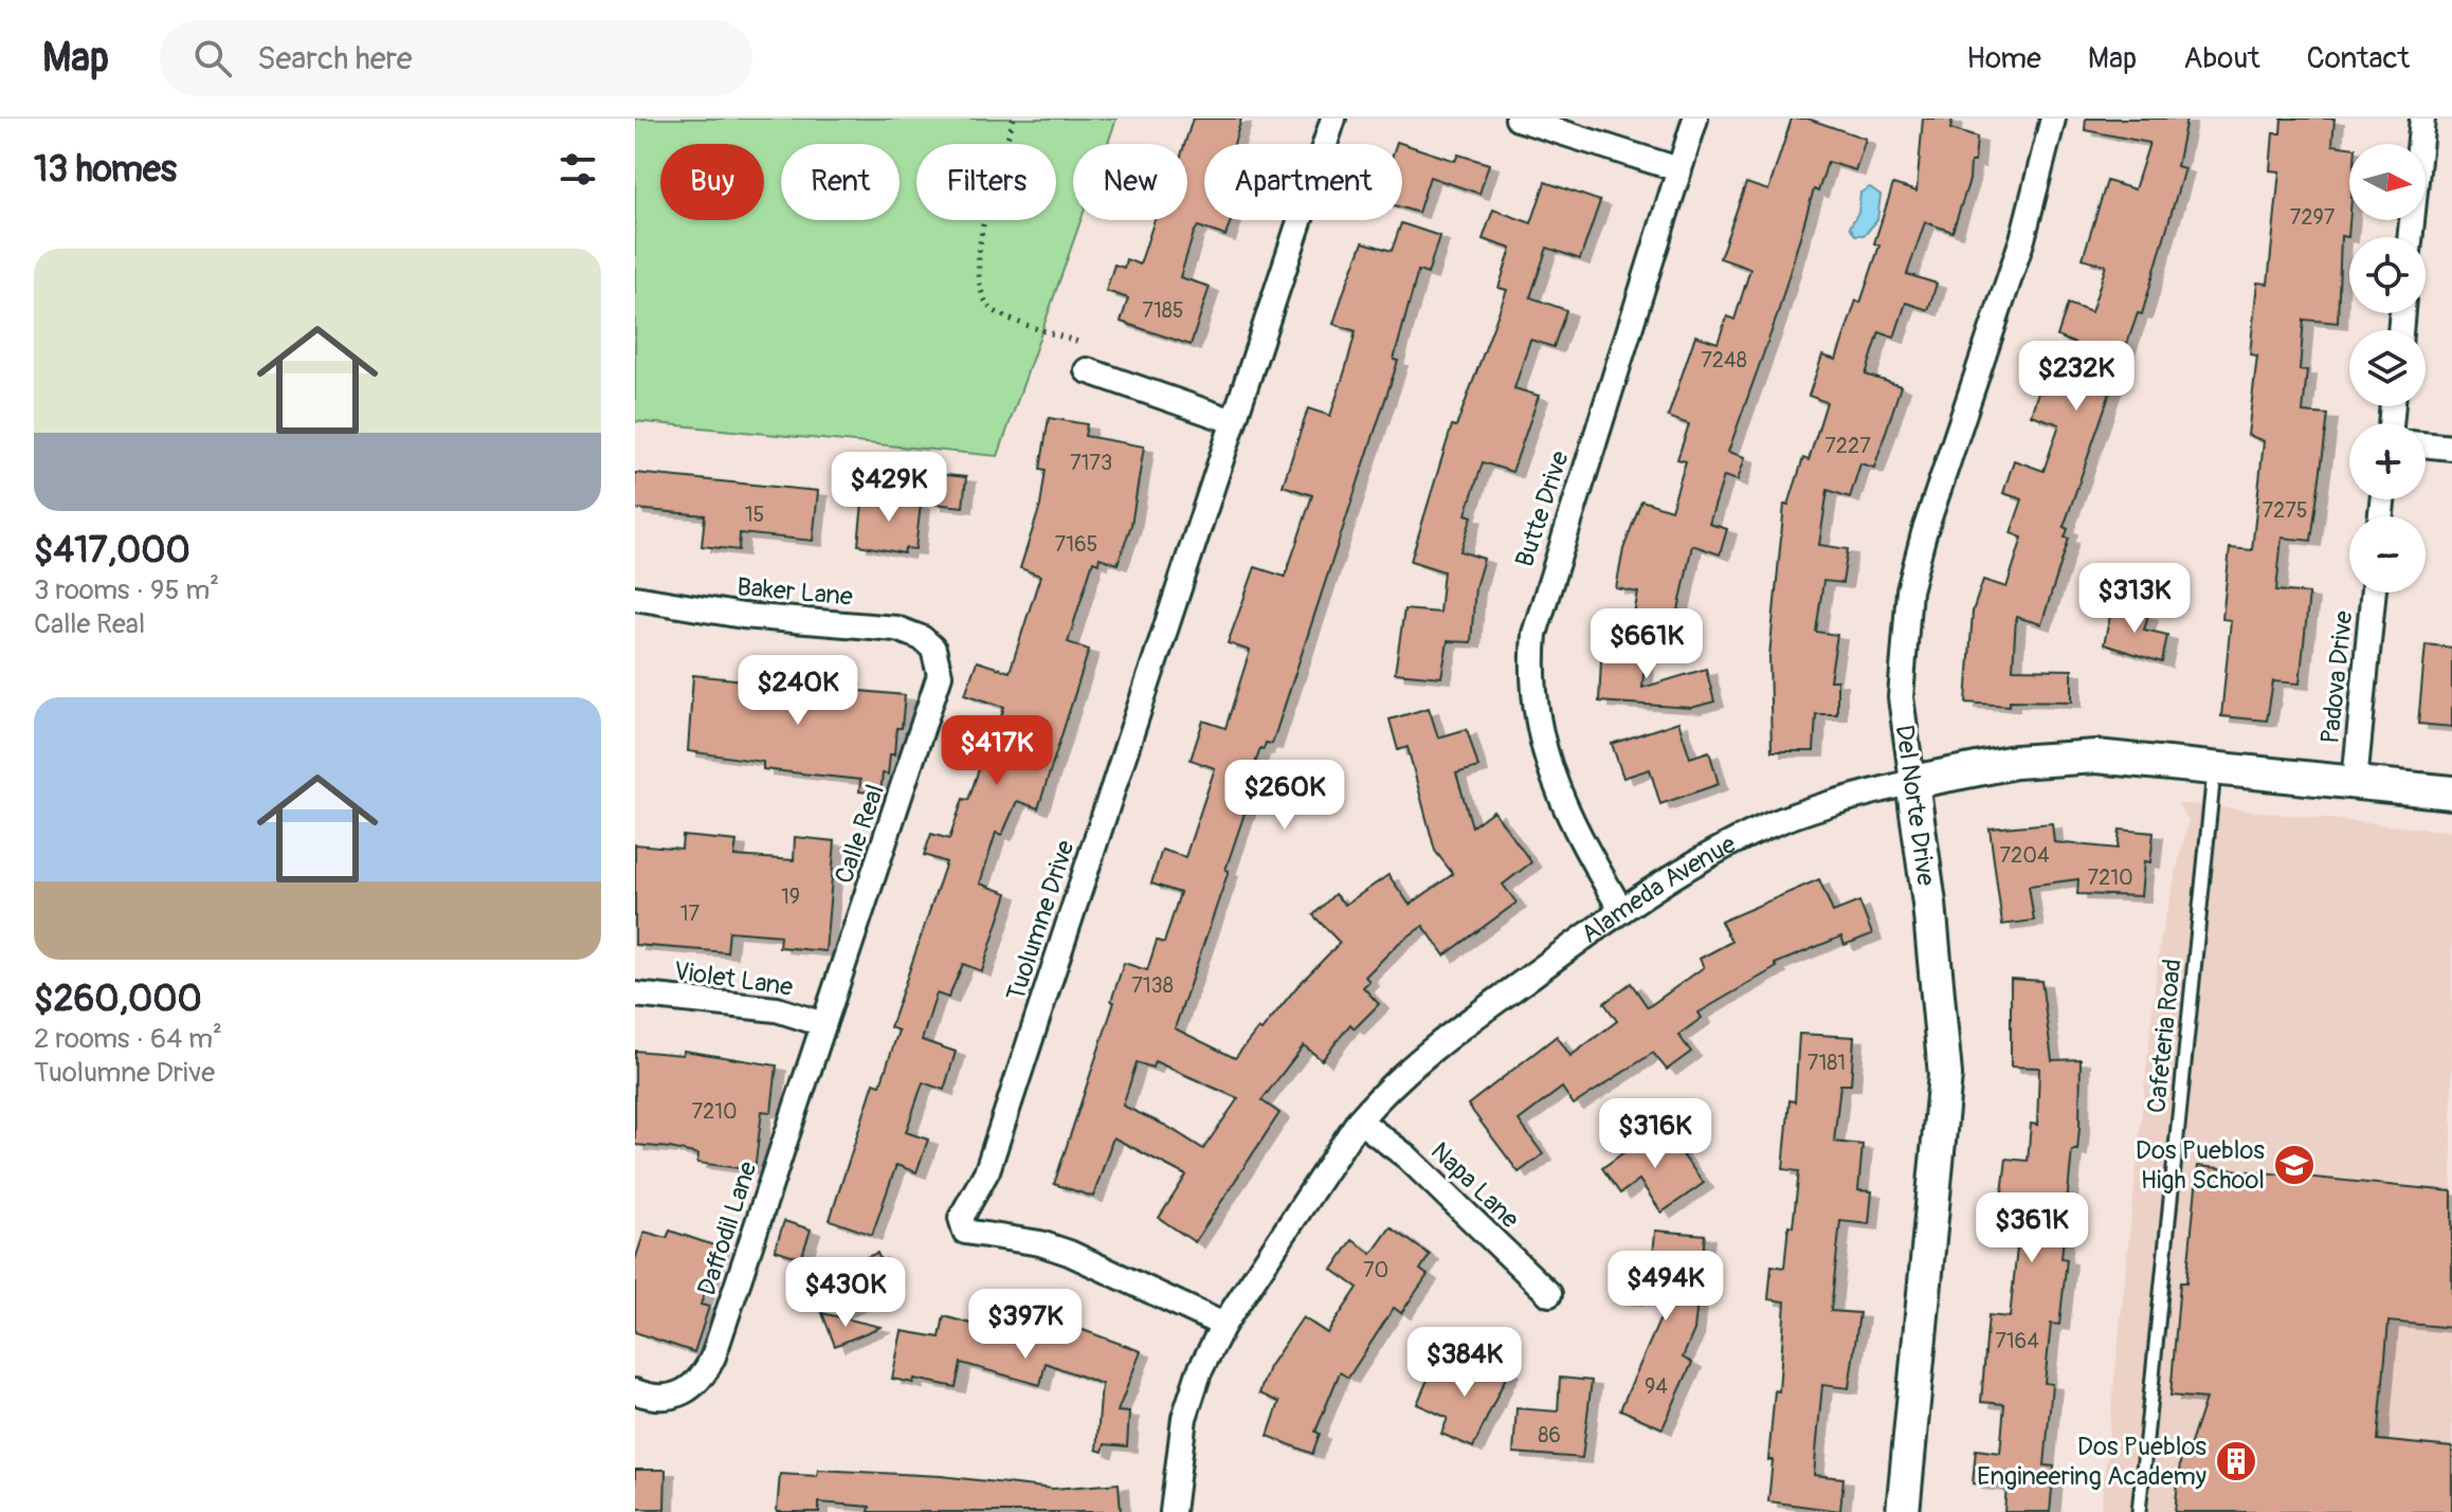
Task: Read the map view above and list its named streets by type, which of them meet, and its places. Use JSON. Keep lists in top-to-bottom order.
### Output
{
  "streets": {
    "street": [
      "Butte Drive",
      "Baker Lane",
      "Padova Drive",
      "Del Norte Drive",
      "Calle Real",
      "Alameda Avenue",
      "Tuolumne Drive",
      "Violet Lane",
      "Napa Lane",
      "Daffodil Lane"
    ],
    "lane": ["Cafeteria Road"]
  },
  "crossings": [
    ["Butte Drive", "Alameda Avenue"],
    ["Baker Lane", "Calle Real"],
    ["Padova Drive", "Alameda Avenue"],
    ["Del Norte Drive", "Alameda Avenue"],
    ["Calle Real", "Violet Lane"],
    ["Calle Real", "Daffodil Lane"],
    ["Alameda Avenue", "Tuolumne Drive"],
    ["Alameda Avenue", "Cafeteria Road"],
    ["Alameda Avenue", "Napa Lane"],
    ["Violet Lane", "Daffodil Lane"]
  ],
  "places": {
    "school or university": ["Dos Pueblos High School"],
    "building": ["Dos Pueblos Engineering Academy"]
  },
  "house_numbers": [
    "7297",
    "7185",
    "7248",
    "7227",
    "7173",
    "7275",
    "15",
    "7165",
    "7204",
    "7210",
    "19",
    "17",
    "7138",
    "7181",
    "7210",
    "70",
    "7164",
    "94",
    "86"
  ],
  "north": "right",
  "page": {
    "header": "Map",
    "search": "Search here",
    "nav": [
      "Home",
      "Map",
      "About",
      "Contact"
    ],
    "heading": "13 homes",
    "map_buttons": ["+", "−"],
    "chip": [
      "Buy",
      "Rent",
      "Filters",
      "New",
      "Apartment"
    ],
    "list": [
      {
        "name": "$417,000",
        "note": "3 rooms · 95 m² · Calle Real"
      },
      {
        "name": "$260,000",
        "note": "2 rooms · 64 m² · Tuolumne Drive"
      }
    ],
    "price": [
      "$232K",
      "$429K",
      "$313K",
      "$661K",
      "$240K",
      "$417K",
      "$260K",
      "$316K",
      "$361K",
      "$494K",
      "$430K",
      "$397K",
      "$384K"
    ]
  }
}
